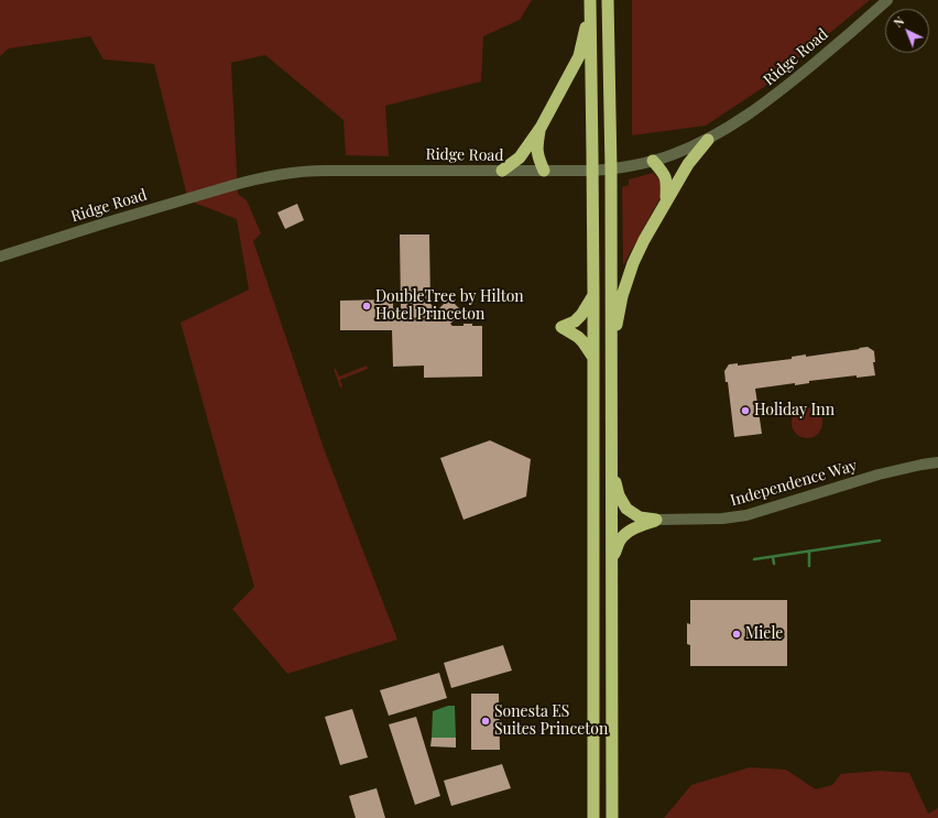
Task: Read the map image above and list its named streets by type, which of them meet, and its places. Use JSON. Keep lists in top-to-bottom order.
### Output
{
  "streets": {
    "street": ["Ridge Road", "Independence Way"]
  },
  "places": [
    "DoubleTree by Hilton Hotel Princeton",
    "Holiday Inn",
    "Miele",
    "Sonesta ES Suites Princeton"
  ],
  "north": "top left"
}
